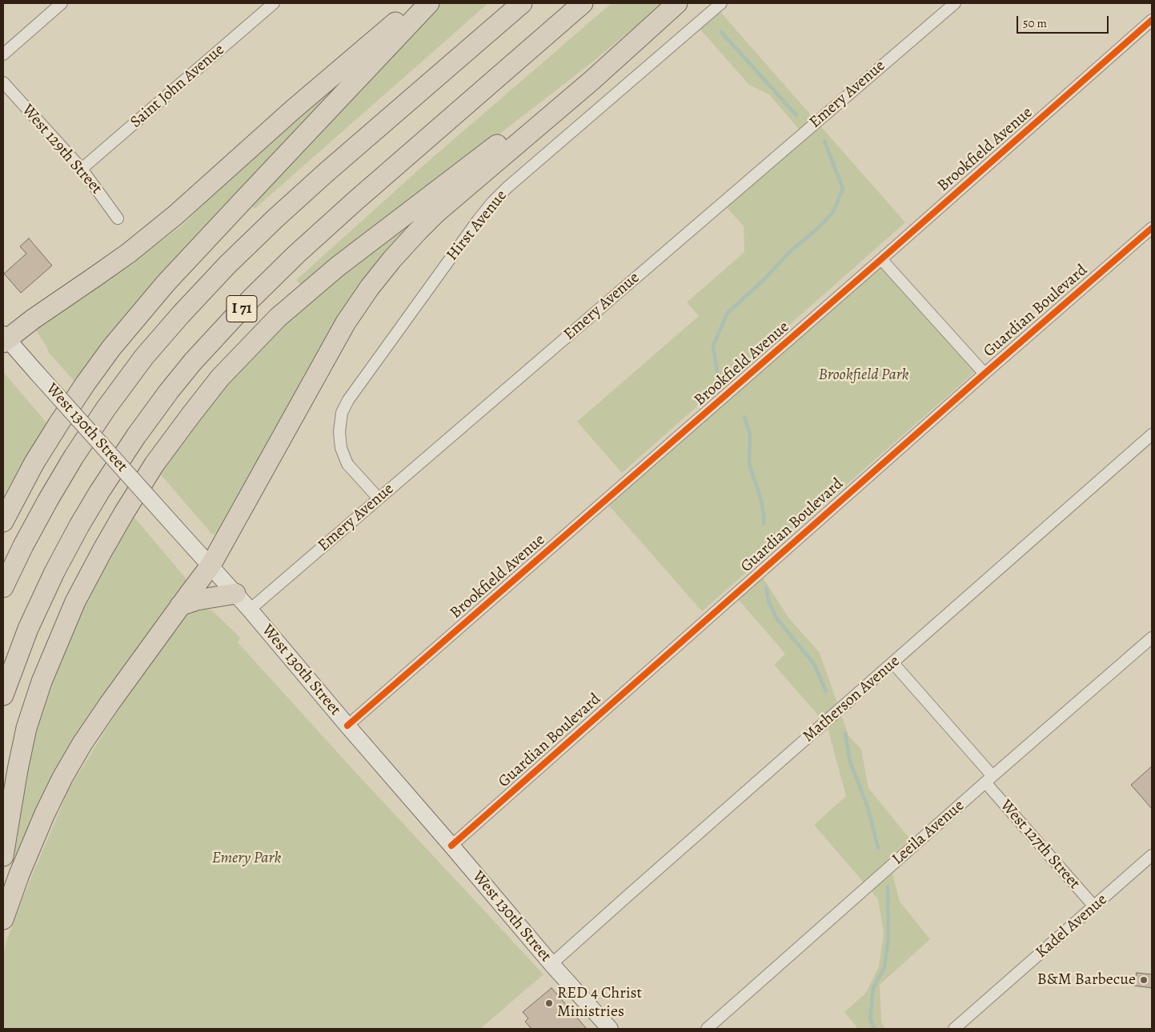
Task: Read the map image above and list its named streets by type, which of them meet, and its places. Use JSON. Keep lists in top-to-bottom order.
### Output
{
  "streets": {
    "highway": ["I 71"],
    "main road": ["West 130th Street"],
    "street": [
      "Saint John Avenue",
      "Emery Avenue",
      "West 129th Street",
      "Brookfield Avenue",
      "Hirst Avenue",
      "Guardian Boulevard",
      "Matherson Avenue",
      "Leeila Avenue",
      "West 127th Street",
      "Kadel Avenue"
    ]
  },
  "crossings": [
    ["Saint John Avenue", "West 129th Street"],
    ["Emery Avenue", "Hirst Avenue"],
    ["Emery Avenue", "West 130th Street"],
    ["Brookfield Avenue", "West 130th Street"],
    ["Guardian Boulevard", "West 130th Street"],
    ["West 130th Street", "Matherson Avenue"],
    ["Matherson Avenue", "West 127th Street"],
    ["Leeila Avenue", "West 127th Street"],
    ["West 127th Street", "Kadel Avenue"]
  ],
  "parks": ["Brookfield Park", "Emery Park"],
  "places": ["B&M Barbecue", "RED 4 Christ Ministries"],
  "scale_bar": "50 m"
}
